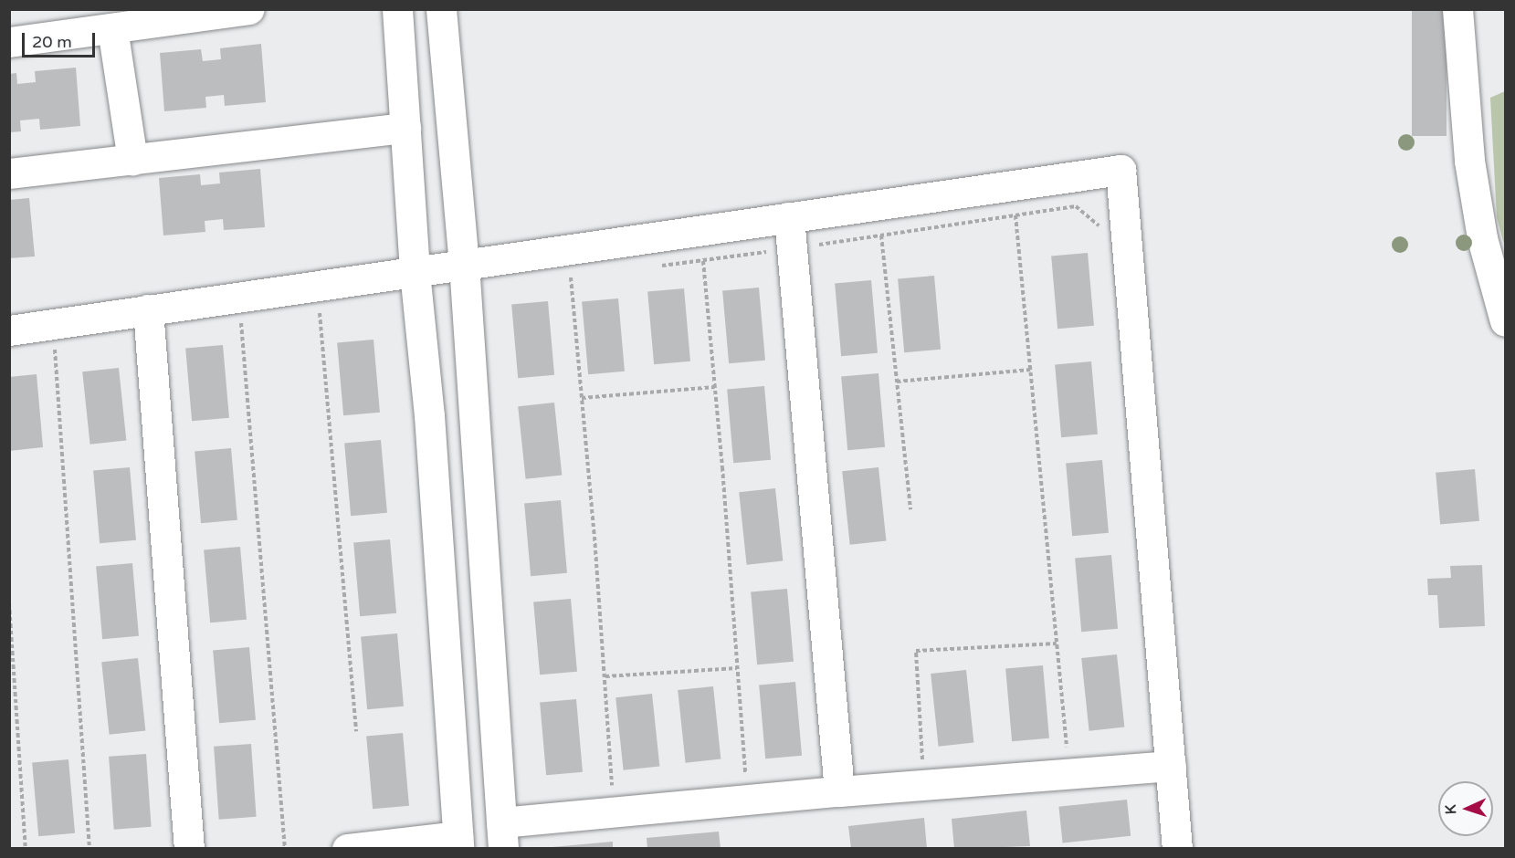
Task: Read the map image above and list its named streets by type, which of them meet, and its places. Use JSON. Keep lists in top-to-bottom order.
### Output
{
  "scale_bar": "20 m",
  "north": "left"
}
